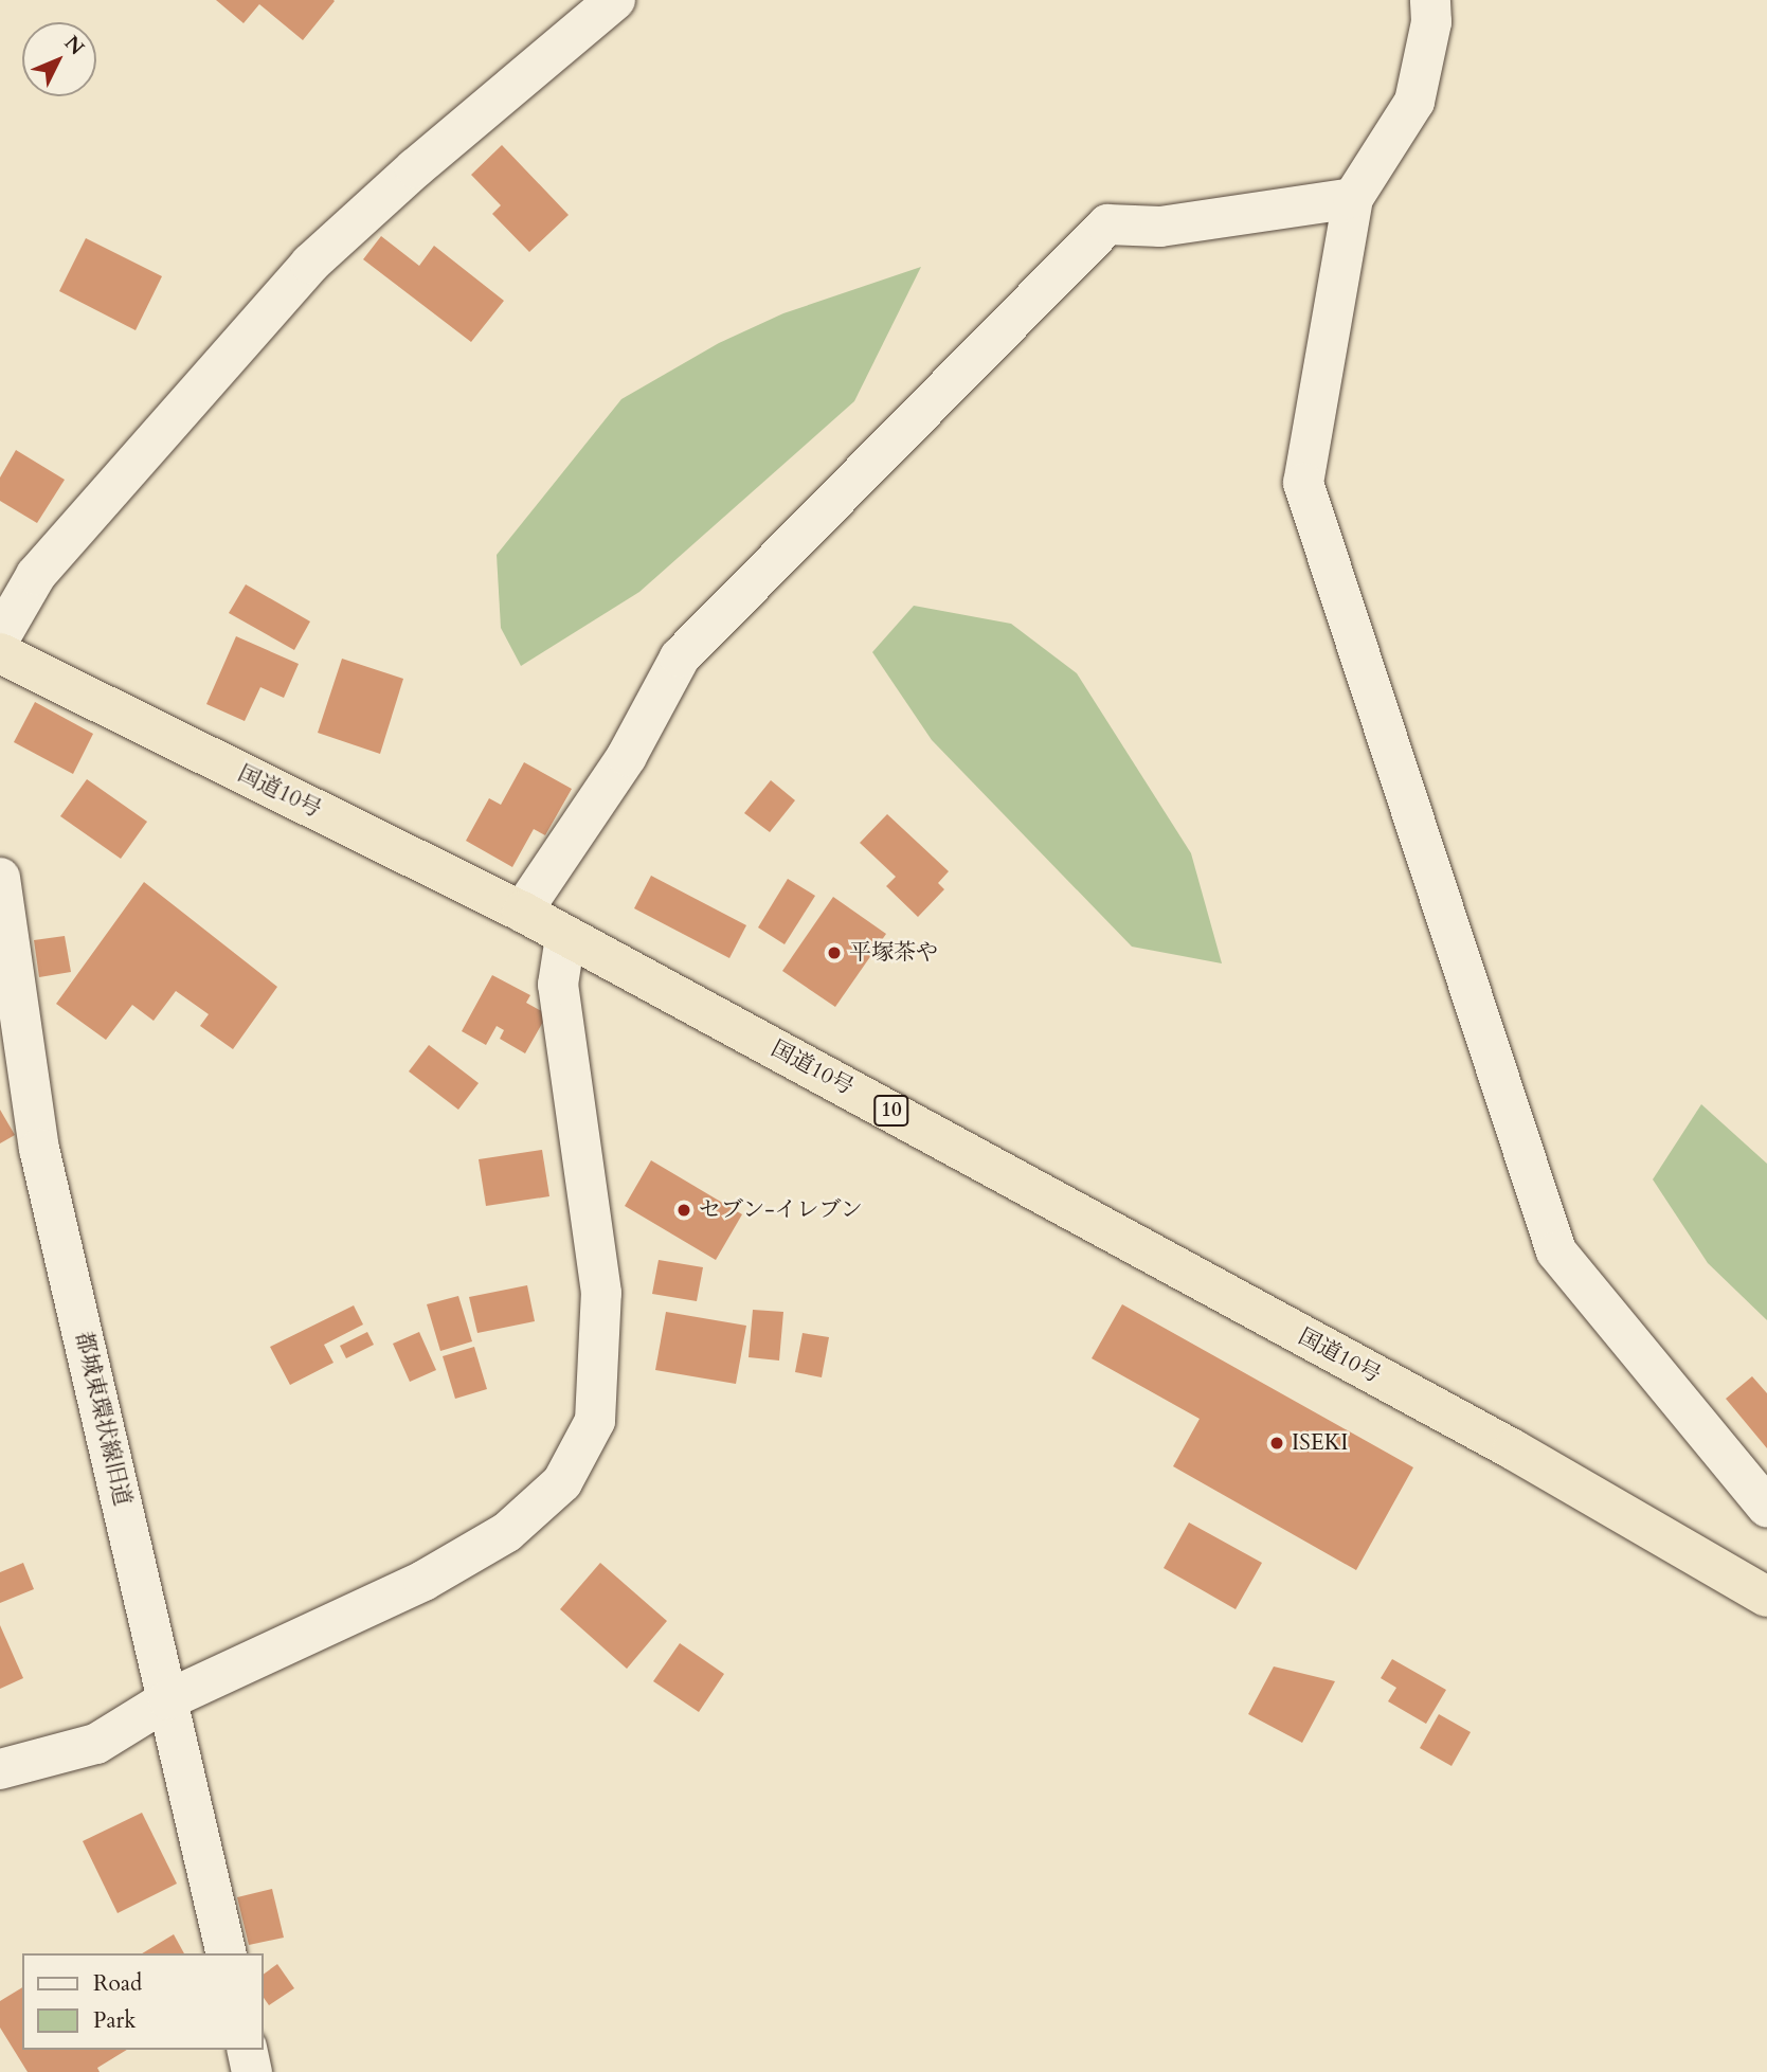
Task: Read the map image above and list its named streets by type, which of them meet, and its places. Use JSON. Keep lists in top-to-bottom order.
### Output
{
  "streets": {
    "highway": ["国道10号", "10"],
    "street": ["都城東環状線旧道"]
  },
  "places": ["平塚茶や", "セブン-イレブン", "ISEKI"],
  "legend": ["Road", "Park"],
  "north": "top right"
}
